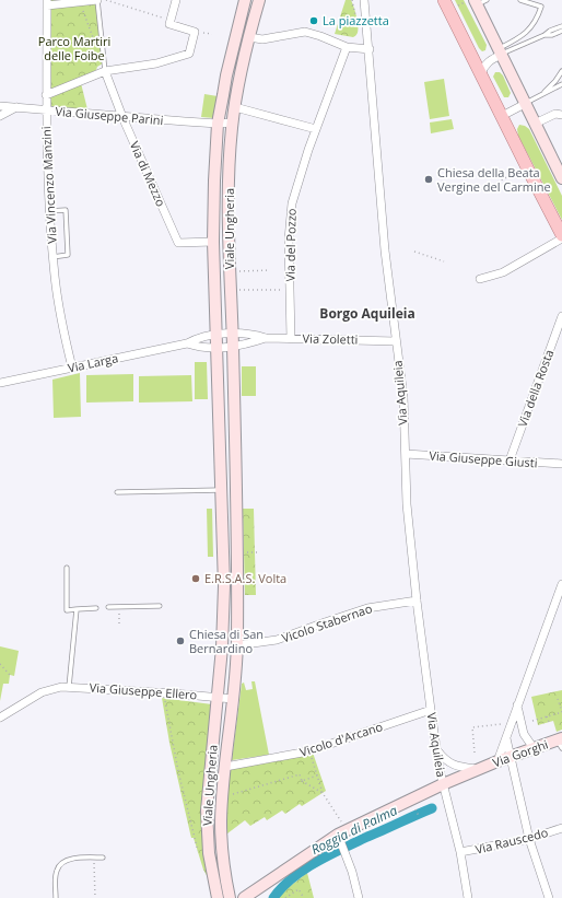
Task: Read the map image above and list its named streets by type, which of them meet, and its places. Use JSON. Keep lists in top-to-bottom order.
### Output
{
  "streets": {
    "street": [
      "Via Giuseppe Parini",
      "Via di Mezzo",
      "Via Vincenzo Manzini",
      "Viale Ungheria",
      "Via del Pozzo",
      "Via Zoletti",
      "Via Larga",
      "Via della Rosta",
      "Via Aquileia",
      "Via Giuseppe Giusti",
      "Vicolo Stabernao",
      "Via Giuseppe Ellero",
      "Vicolo d'Arcano",
      "Via Gorghi",
      "Via Rauscedo"
    ]
  },
  "crossings": [
    ["Via Giuseppe Parini", "Via di Mezzo"],
    ["Via Giuseppe Parini", "Via Vincenzo Manzini"],
    ["Via Giuseppe Parini", "Viale Ungheria"],
    ["Via di Mezzo", "Viale Ungheria"],
    ["Via Vincenzo Manzini", "Via Larga"],
    ["Viale Ungheria", "Via Zoletti"],
    ["Viale Ungheria", "Via Larga"],
    ["Viale Ungheria", "Vicolo Stabernao"],
    ["Viale Ungheria", "Via Giuseppe Ellero"],
    ["Viale Ungheria", "Vicolo d'Arcano"],
    ["Via del Pozzo", "Via Zoletti"],
    ["Via Zoletti", "Via Aquileia"],
    ["Via della Rosta", "Via Giuseppe Giusti"],
    ["Via Aquileia", "Via Giuseppe Giusti"],
    ["Via Aquileia", "Vicolo Stabernao"],
    ["Via Aquileia", "Vicolo d'Arcano"],
    ["Via Aquileia", "Via Gorghi"],
    ["Via Aquileia", "Via Rauscedo"]
  ],
  "districts": ["Borgo Aquileia"],
  "water": ["Roggia di Palma"],
  "parks": ["Parco Martiri delle Foibe"],
  "places": [
    "La piazzetta",
    "Chiesa della Beata Vergine del Carmine",
    "E.R.S.A.S. Volta",
    "Chiesa di San Bernardino"
  ]
}
